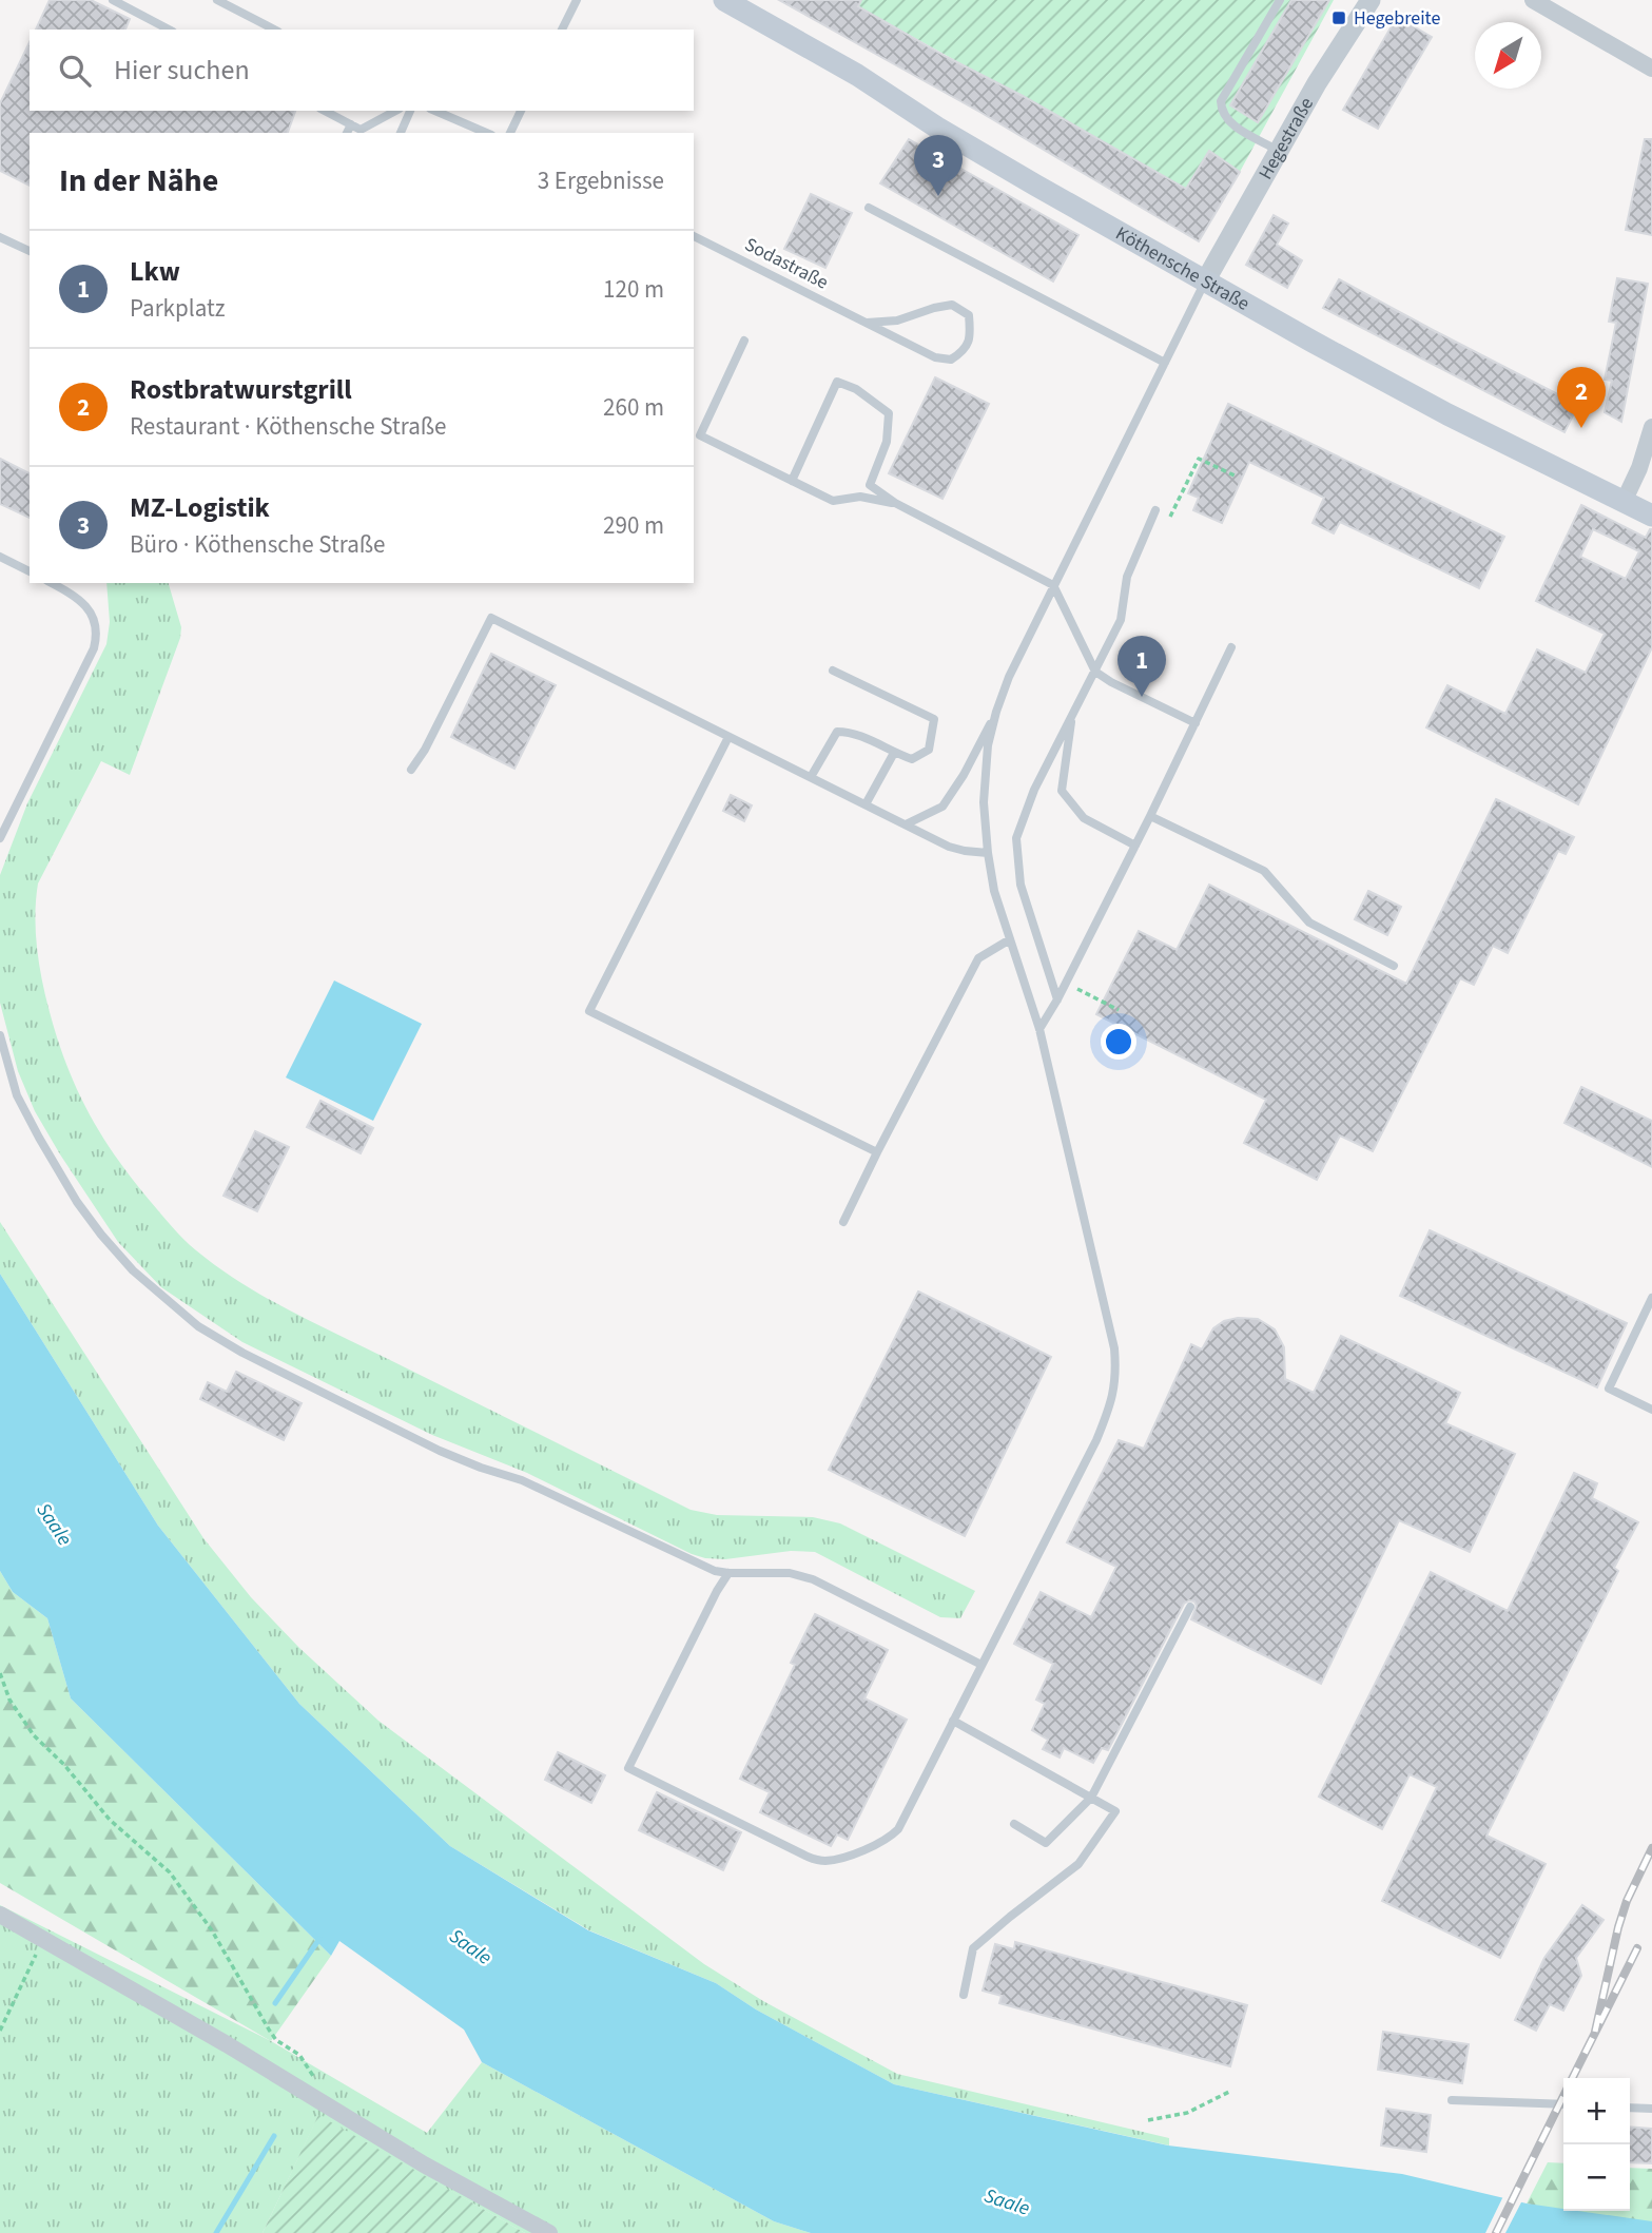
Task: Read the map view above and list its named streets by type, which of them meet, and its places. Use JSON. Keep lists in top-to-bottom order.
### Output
{
  "streets": {
    "main road": ["Köthensche Straße"],
    "street": ["Hegestraße"],
    "lane": ["Sodastraße"]
  },
  "crossings": [
    ["Hegestraße", "Köthensche Straße"]
  ],
  "water": ["Saale"],
  "places": {
    "transit": ["Hegebreite"]
  },
  "north": "bottom left",
  "page": {
    "search": "Hier suchen",
    "heading": ["In der Nähe", "3 Ergebnisse"],
    "pins": ["3", "2", "1"],
    "list": [
      {
        "mark": "1",
        "name": "Lkw",
        "note": "Parkplatz",
        "value": "120 m"
      },
      {
        "mark": "2",
        "name": "Rostbratwurstgrill",
        "note": "Restaurant · Köthensche Straße",
        "value": "260 m"
      },
      {
        "mark": "3",
        "name": "MZ-Logistik",
        "note": "Büro · Köthensche Straße",
        "value": "290 m"
      }
    ],
    "map_buttons": ["+", "−"]
  }
}
